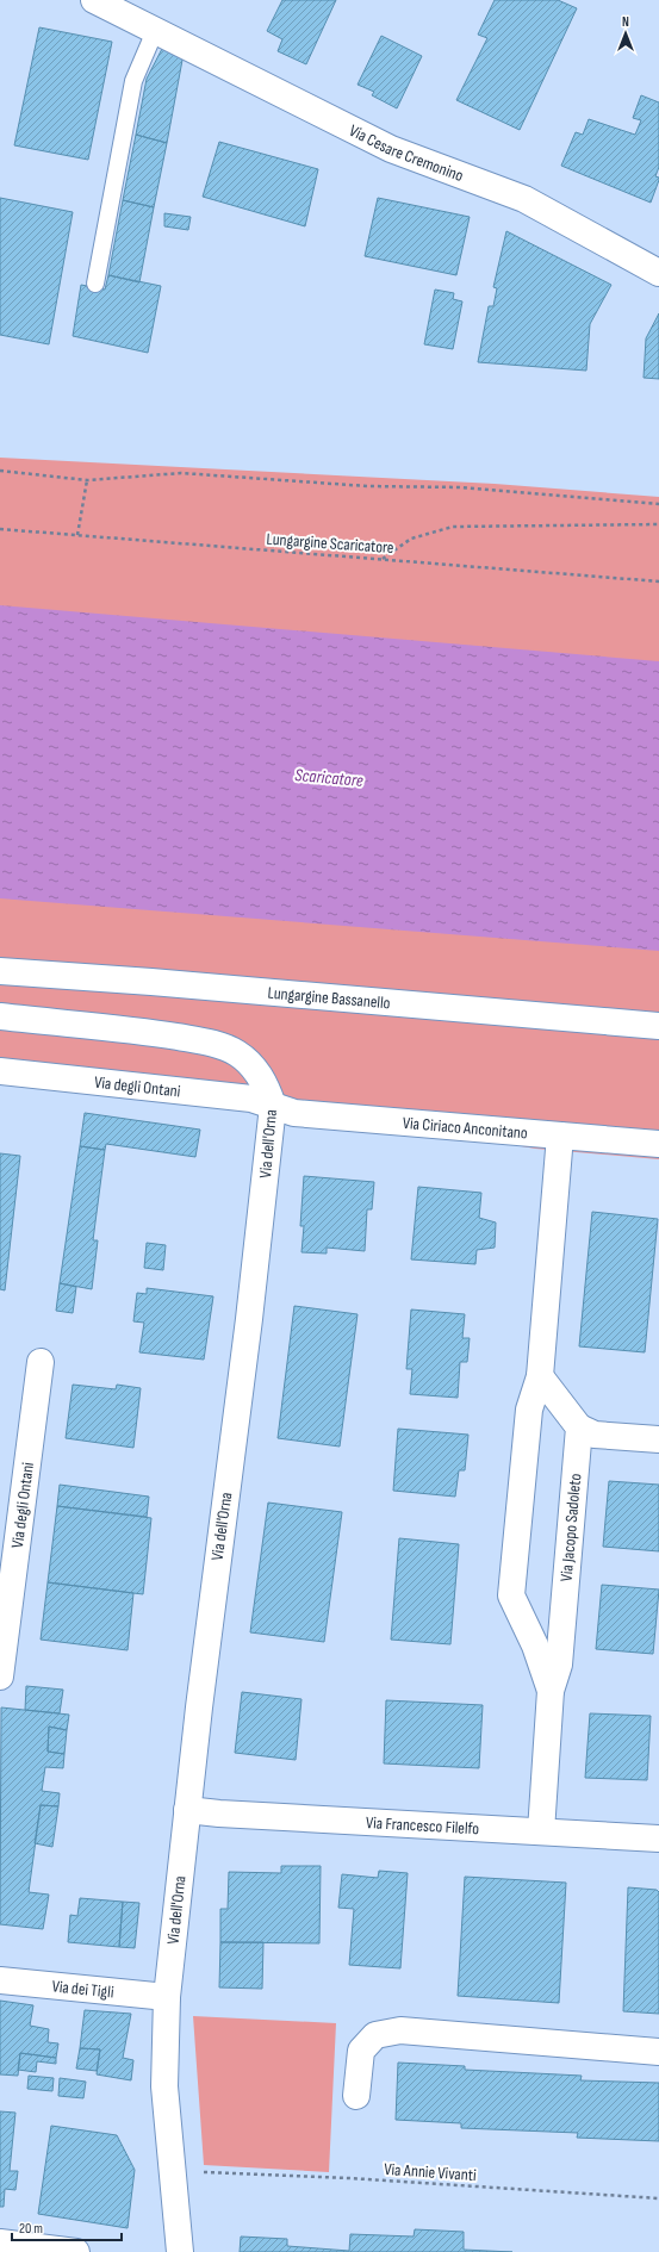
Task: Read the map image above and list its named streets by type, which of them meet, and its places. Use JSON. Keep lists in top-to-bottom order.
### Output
{
  "streets": {
    "street": [
      "Via Cesare Cremonino",
      "Lungargine Bassanello",
      "Via degli Ontani",
      "Via Ciriaco Anconitano",
      "Via dell'Orna",
      "Via Jacopo Sadoleto",
      "Via Francesco Filelfo",
      "Via dei Tigli"
    ],
    "path": ["Lungargine Scaricatore", "Via Annie Vivanti"]
  },
  "crossings": [
    ["Via degli Ontani", "Via Ciriaco Anconitano"],
    ["Via degli Ontani", "Via dell'Orna"],
    ["Via Ciriaco Anconitano", "Via dell'Orna"],
    ["Via Ciriaco Anconitano", "Via Jacopo Sadoleto"],
    ["Via dell'Orna", "Via Francesco Filelfo"],
    ["Via dell'Orna", "Via dei Tigli"],
    ["Via Jacopo Sadoleto", "Via Francesco Filelfo"]
  ],
  "water": ["Scaricatore"],
  "scale_bar": "20 m",
  "north": "top"
}
